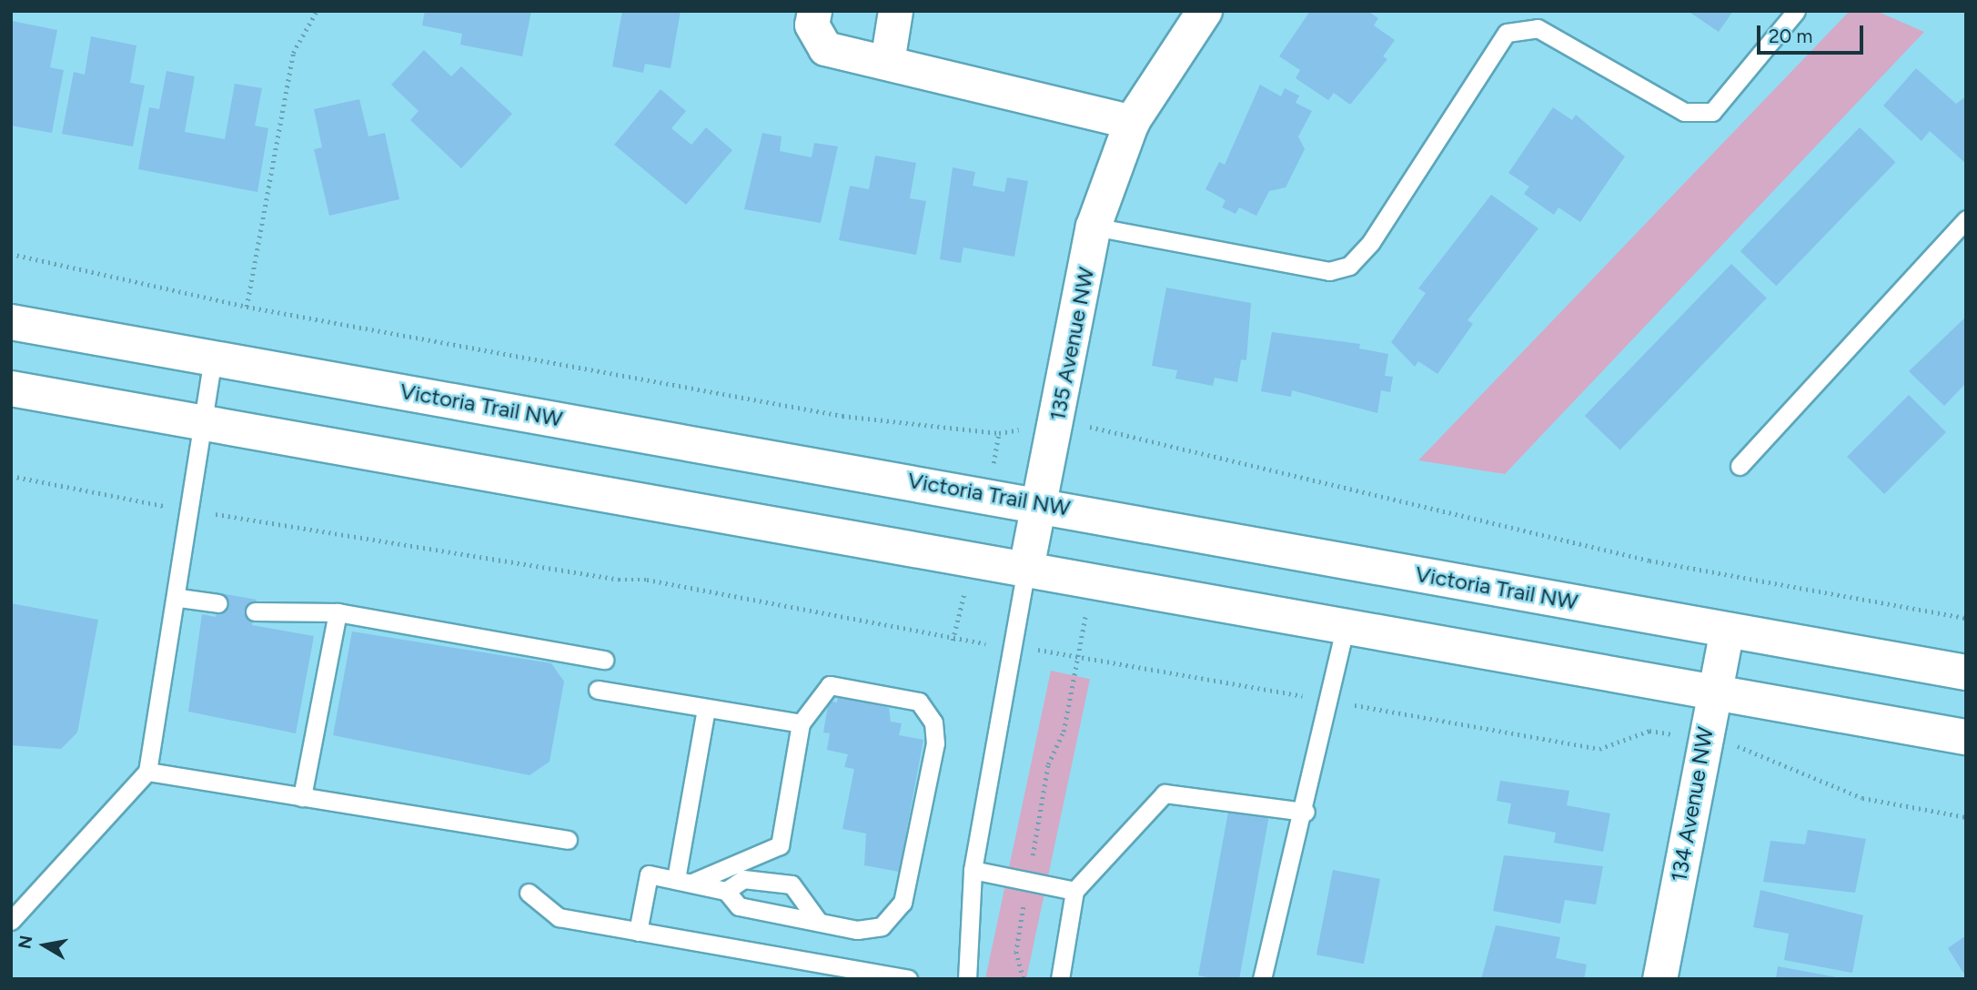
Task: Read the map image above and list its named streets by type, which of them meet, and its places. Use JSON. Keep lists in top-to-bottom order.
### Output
{
  "streets": {
    "main road": ["135 Avenue NW", "Victoria Trail NW"],
    "street": ["134 Avenue NW"]
  },
  "crossings": [
    ["135 Avenue NW", "Victoria Trail NW"],
    ["Victoria Trail NW", "134 Avenue NW"]
  ],
  "scale_bar": "20 m",
  "north": "left"
}
